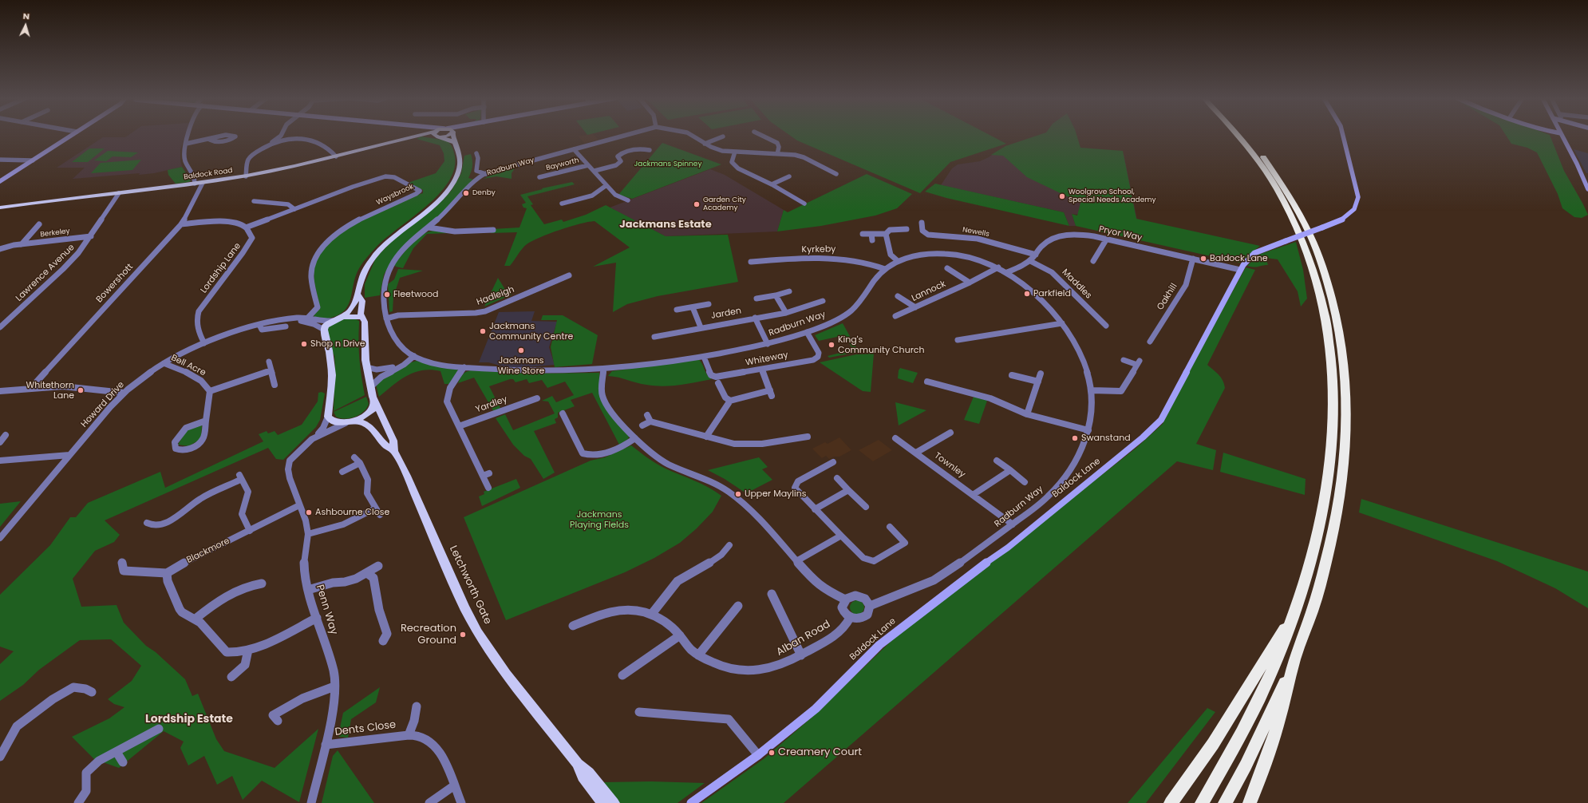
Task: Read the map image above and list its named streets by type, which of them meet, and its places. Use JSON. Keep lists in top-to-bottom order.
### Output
{
  "streets": {
    "main road": ["Baldock Road", "Letchworth Gate"],
    "street": [
      "Bayworth",
      "Radburn Way",
      "Waysbrook",
      "Newells",
      "Berkeley",
      "Pryor Way",
      "Kyrkeby",
      "Lordship Lane",
      "Lawrence Avenue",
      "Bowershott",
      "Maddles",
      "Lannock",
      "Hadleigh",
      "Oakhill",
      "Jarden",
      "Whiteway",
      "Bell Acre",
      "Howard Drive",
      "Yardley",
      "Townley",
      "Baldock Lane",
      "Blackmore",
      "Penn Way",
      "Alban Road",
      "Dents Close"
    ]
  },
  "crossings": [
    ["Radburn Way", "Pryor Way"],
    ["Radburn Way", "Kyrkeby"],
    ["Radburn Way", "Lannock"],
    ["Radburn Way", "Hadleigh"],
    ["Radburn Way", "Jarden"],
    ["Radburn Way", "Whiteway"],
    ["Radburn Way", "Townley"],
    ["Radburn Way", "Alban Road"],
    ["Baldock Road", "Lawrence Avenue"],
    ["Baldock Road", "Bowershott"],
    ["Waysbrook", "Lordship Lane"],
    ["Waysbrook", "Howard Drive"],
    ["Newells", "Pryor Way"],
    ["Berkeley", "Lawrence Avenue"],
    ["Pryor Way", "Maddles"],
    ["Pryor Way", "Oakhill"],
    ["Pryor Way", "Baldock Lane"],
    ["Lordship Lane", "Howard Drive"],
    ["Bell Acre", "Howard Drive"],
    ["Blackmore", "Penn Way"],
    ["Letchworth Gate", "Penn Way"],
    ["Penn Way", "Dents Close"]
  ],
  "districts": ["Jackmans Estate", "Lordship Estate"],
  "parks": ["Jackmans Spinney", "Jackmans Playing FIelds"],
  "places": [
    "Denby",
    "Woolgrove School, Special Needs Academy",
    "Garden City Academy",
    "Baldock Lane",
    "Parkfield",
    "Fleetwood",
    "Jackmans Community Centre",
    "Shop n Drive",
    "King's Community Church",
    "Jackmans Wine Store",
    "Whitethorn Lane",
    "Swanstand",
    "Upper Maylins",
    "Ashbourne Close",
    "Recreation Ground",
    "Creamery Court"
  ],
  "north": "top"
}
